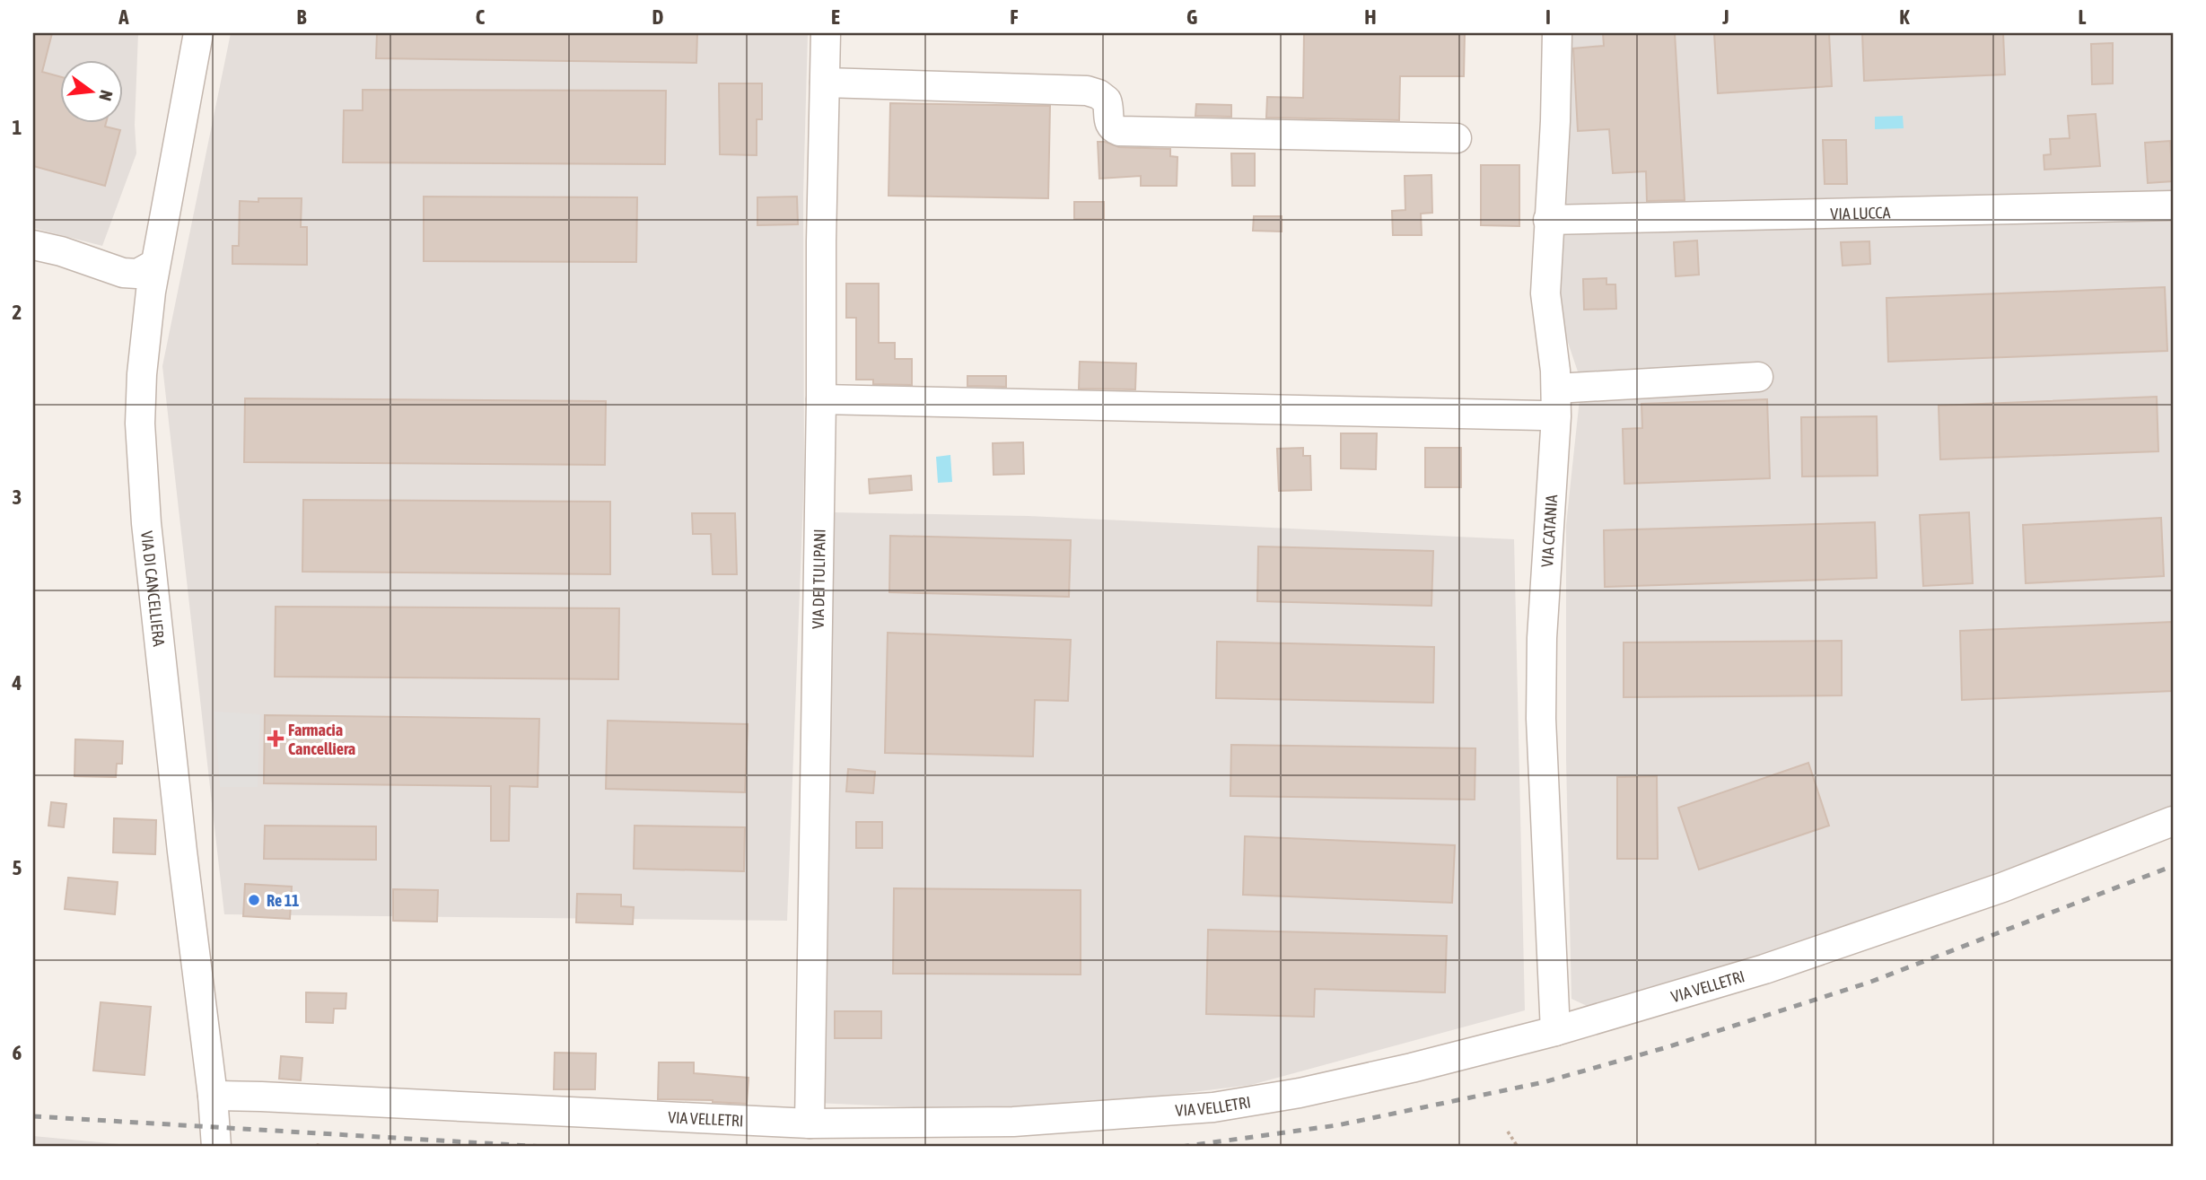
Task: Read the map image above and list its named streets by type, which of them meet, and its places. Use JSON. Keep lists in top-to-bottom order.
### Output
{
  "streets": {
    "street": [
      "VIA LUCCA",
      "VIA CATANIA",
      "VIA DEI TULIPANI",
      "VIA DI CANCELLIERA",
      "VIA VELLETRI"
    ]
  },
  "crossings": [
    ["VIA LUCCA", "VIA CATANIA"],
    ["VIA CATANIA", "VIA VELLETRI"],
    ["VIA DEI TULIPANI", "VIA VELLETRI"],
    ["VIA DI CANCELLIERA", "VIA VELLETRI"]
  ],
  "places": {
    "health": ["Farmacia Cancelliera"],
    "other": ["Re 11"]
  },
  "north": "right",
  "grid": {
    "columns": [
      "A",
      "B",
      "C",
      "D",
      "E",
      "F",
      "G",
      "H",
      "I",
      "J",
      "K",
      "L"
    ],
    "rows": [
      "1",
      "2",
      "3",
      "4",
      "5",
      "6"
    ]
  }
}
